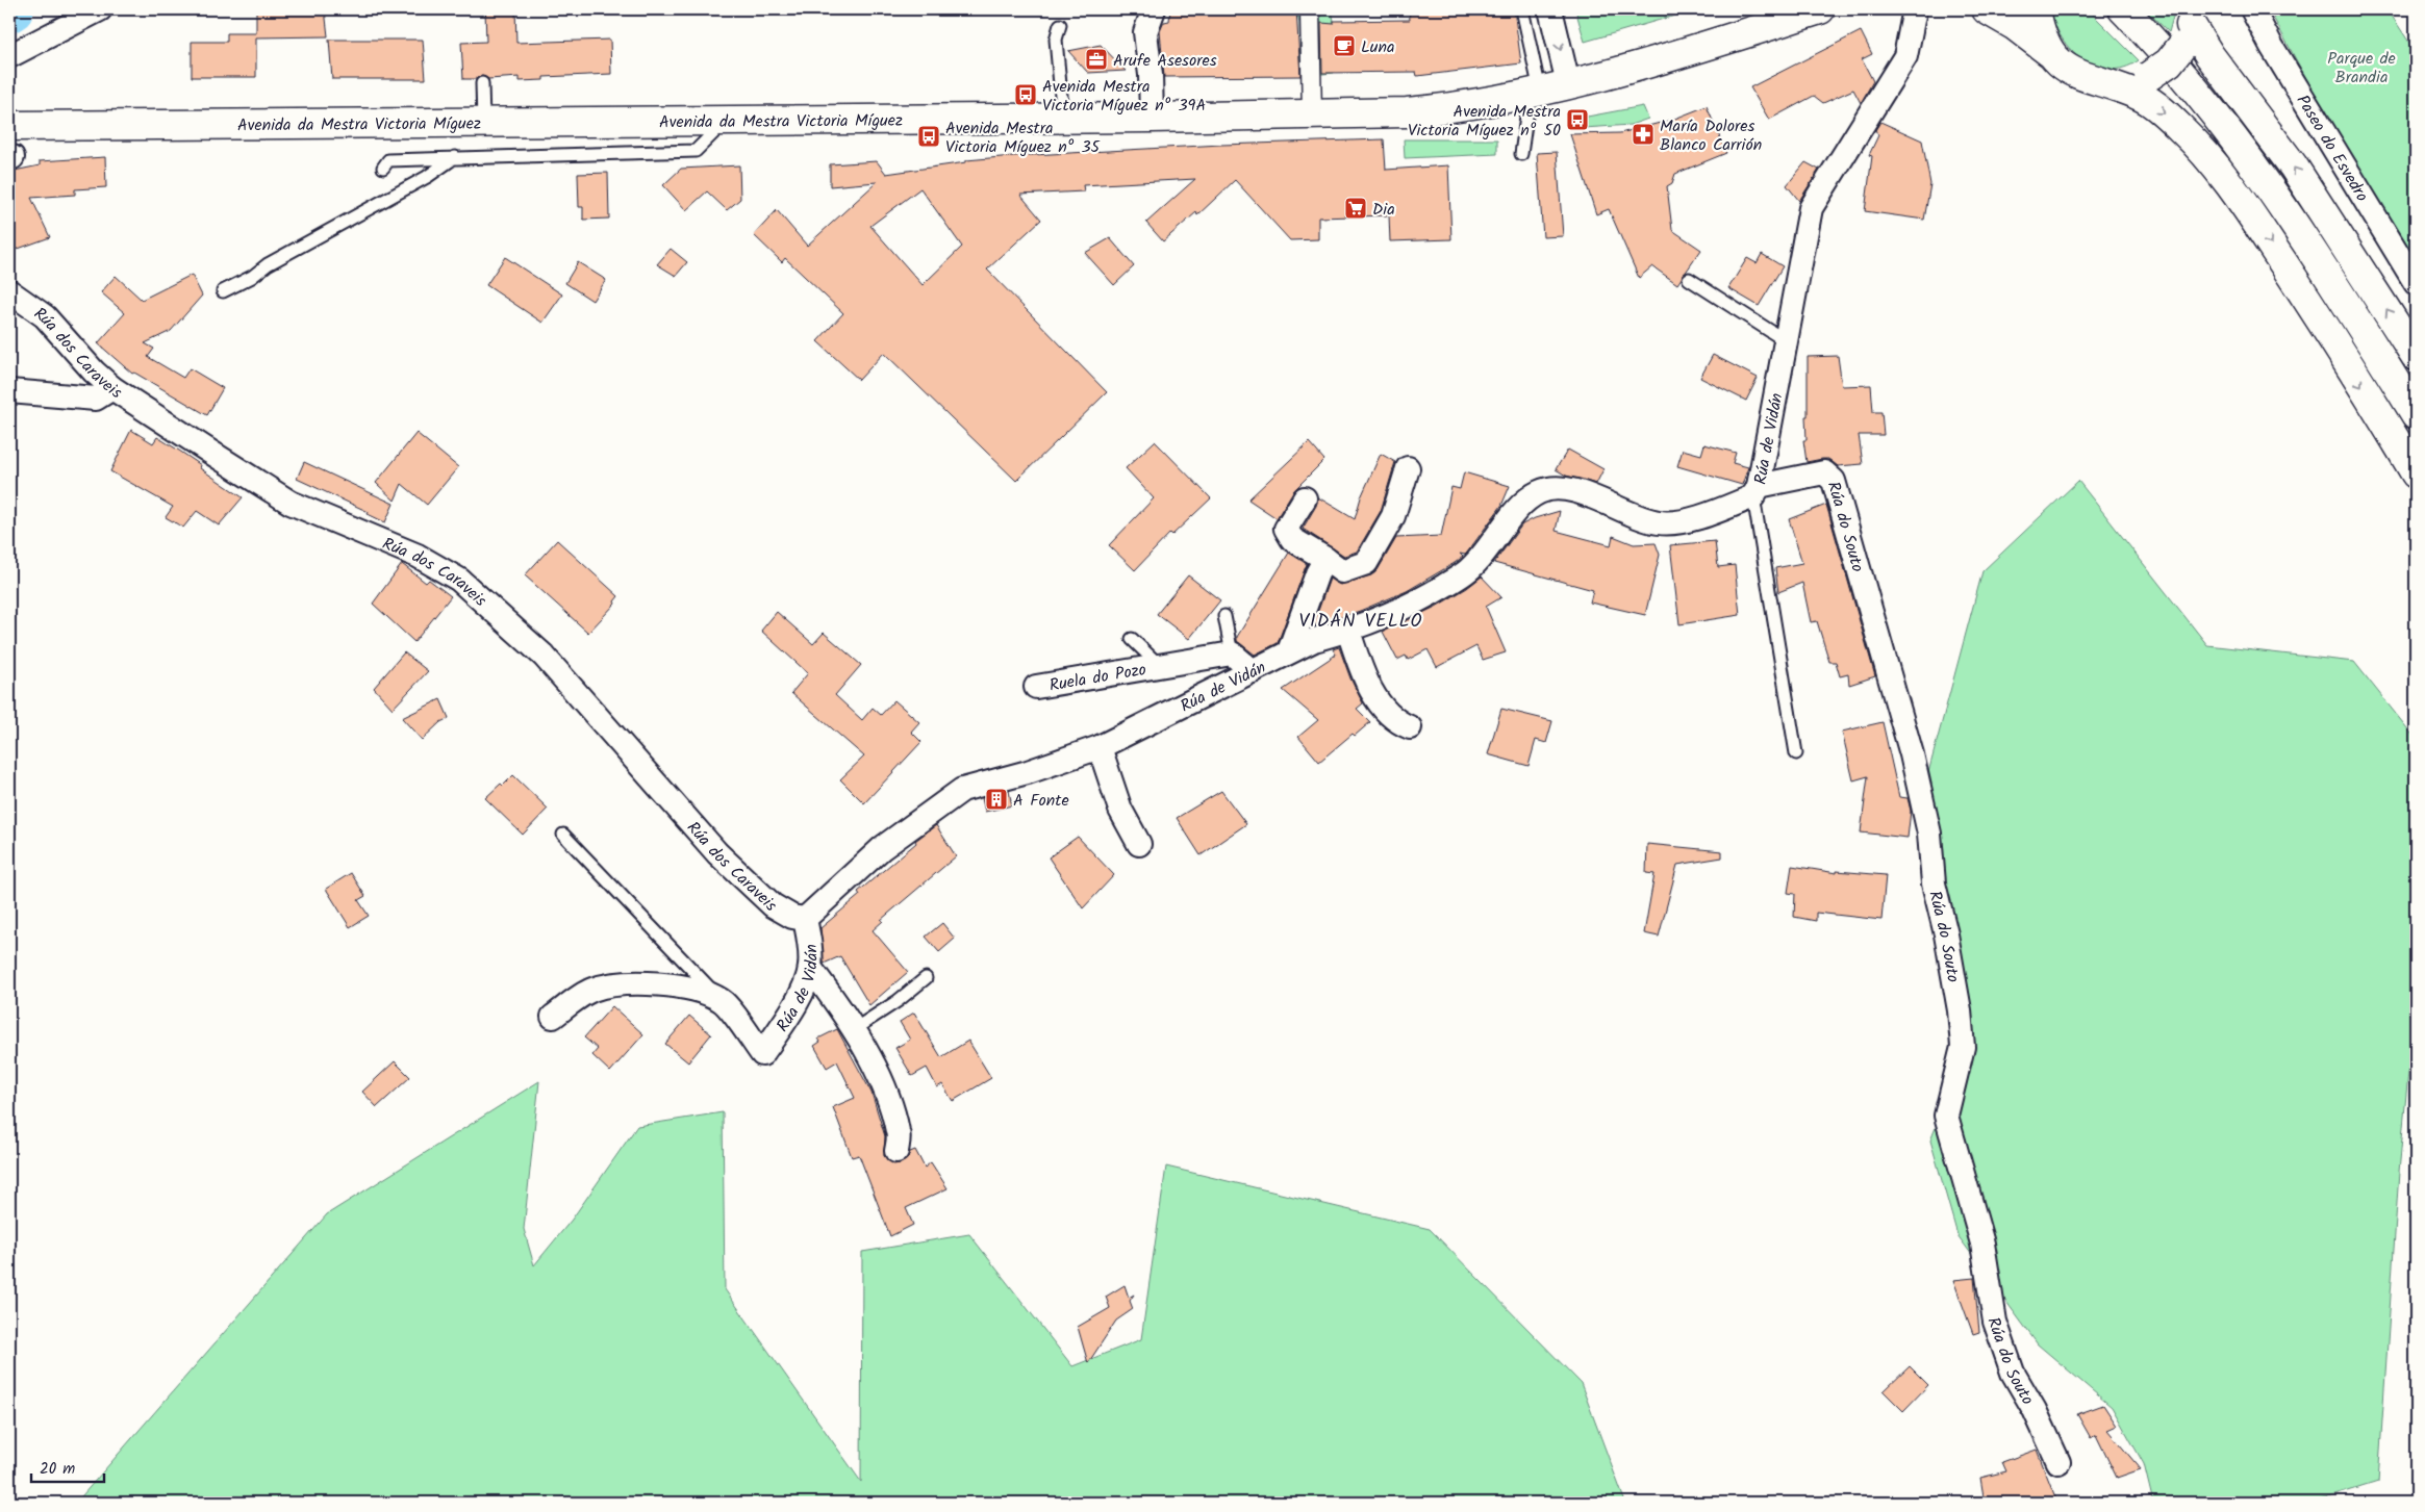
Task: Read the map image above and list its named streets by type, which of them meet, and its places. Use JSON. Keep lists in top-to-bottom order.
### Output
{
  "streets": {
    "main road": ["Avenida da Mestra Victoria Míguez"],
    "street": [
      "Paseo do Esvedro",
      "Rúa dos Caraveis",
      "Rúa de Vidán",
      "Rúa do Souto",
      "Ruela do Pozo"
    ]
  },
  "crossings": [
    ["Rúa dos Caraveis", "Rúa de Vidán"],
    ["Rúa de Vidán", "Rúa do Souto"]
  ],
  "districts": ["VIDÁN VELLO"],
  "parks": ["Parque de Brandia"],
  "places": {
    "cafe": ["Luna"],
    "office": ["Arufe Asesores"],
    "bus stop": ["Avenida Mestra Victoria Míguez nº 39A", "Avenida Mestra Victoria Míguez nº 50", "Avenida Mestra Victoria Míguez nº 35"],
    "pharmacy": ["María Dolores Blanco Carrión"],
    "supermarket": ["Dia"],
    "building": ["A Fonte"]
  },
  "scale_bar": "20 m"
}
